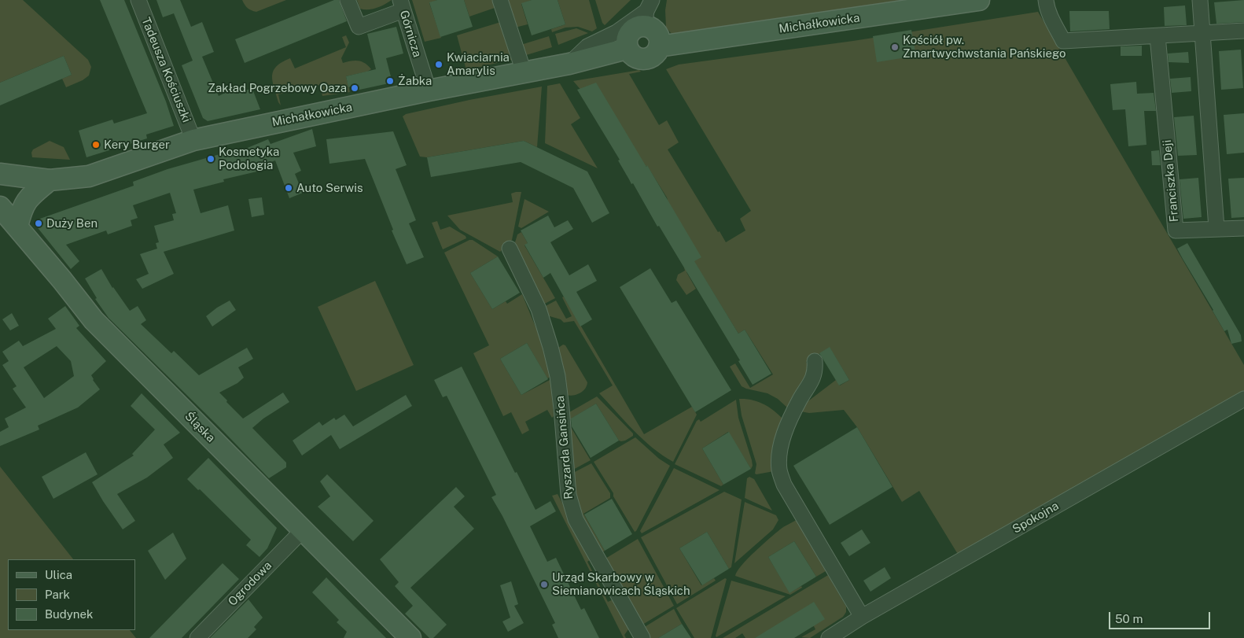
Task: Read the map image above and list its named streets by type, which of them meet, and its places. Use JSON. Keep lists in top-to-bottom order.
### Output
{
  "streets": {
    "street": [
      "Michałkowicka",
      "Górnicza",
      "Tadeusza Kościuszki",
      "Franciszka Deji",
      "Śląska",
      "Ryszarda Gansińca",
      "Spokojna",
      "Ogrodowa"
    ]
  },
  "crossings": [
    ["Michałkowicka", "Górnicza"],
    ["Michałkowicka", "Tadeusza Kościuszki"],
    ["Śląska", "Ogrodowa"]
  ],
  "places": [
    "Kościół pw. Zmartwychwstania Pańskiego",
    "Kwiaciarnia Amarylis",
    "Żabka",
    "Zakład Pogrzebowy Oaza",
    "Kery Burger",
    "Kosmetyka Podologia",
    "Auto Serwis",
    "Duży Ben",
    "Urząd Skarbowy w Siemianowicach Śląskich"
  ],
  "legend": ["Ulica", "Park", "Budynek"],
  "scale_bar": "50 m"
}
